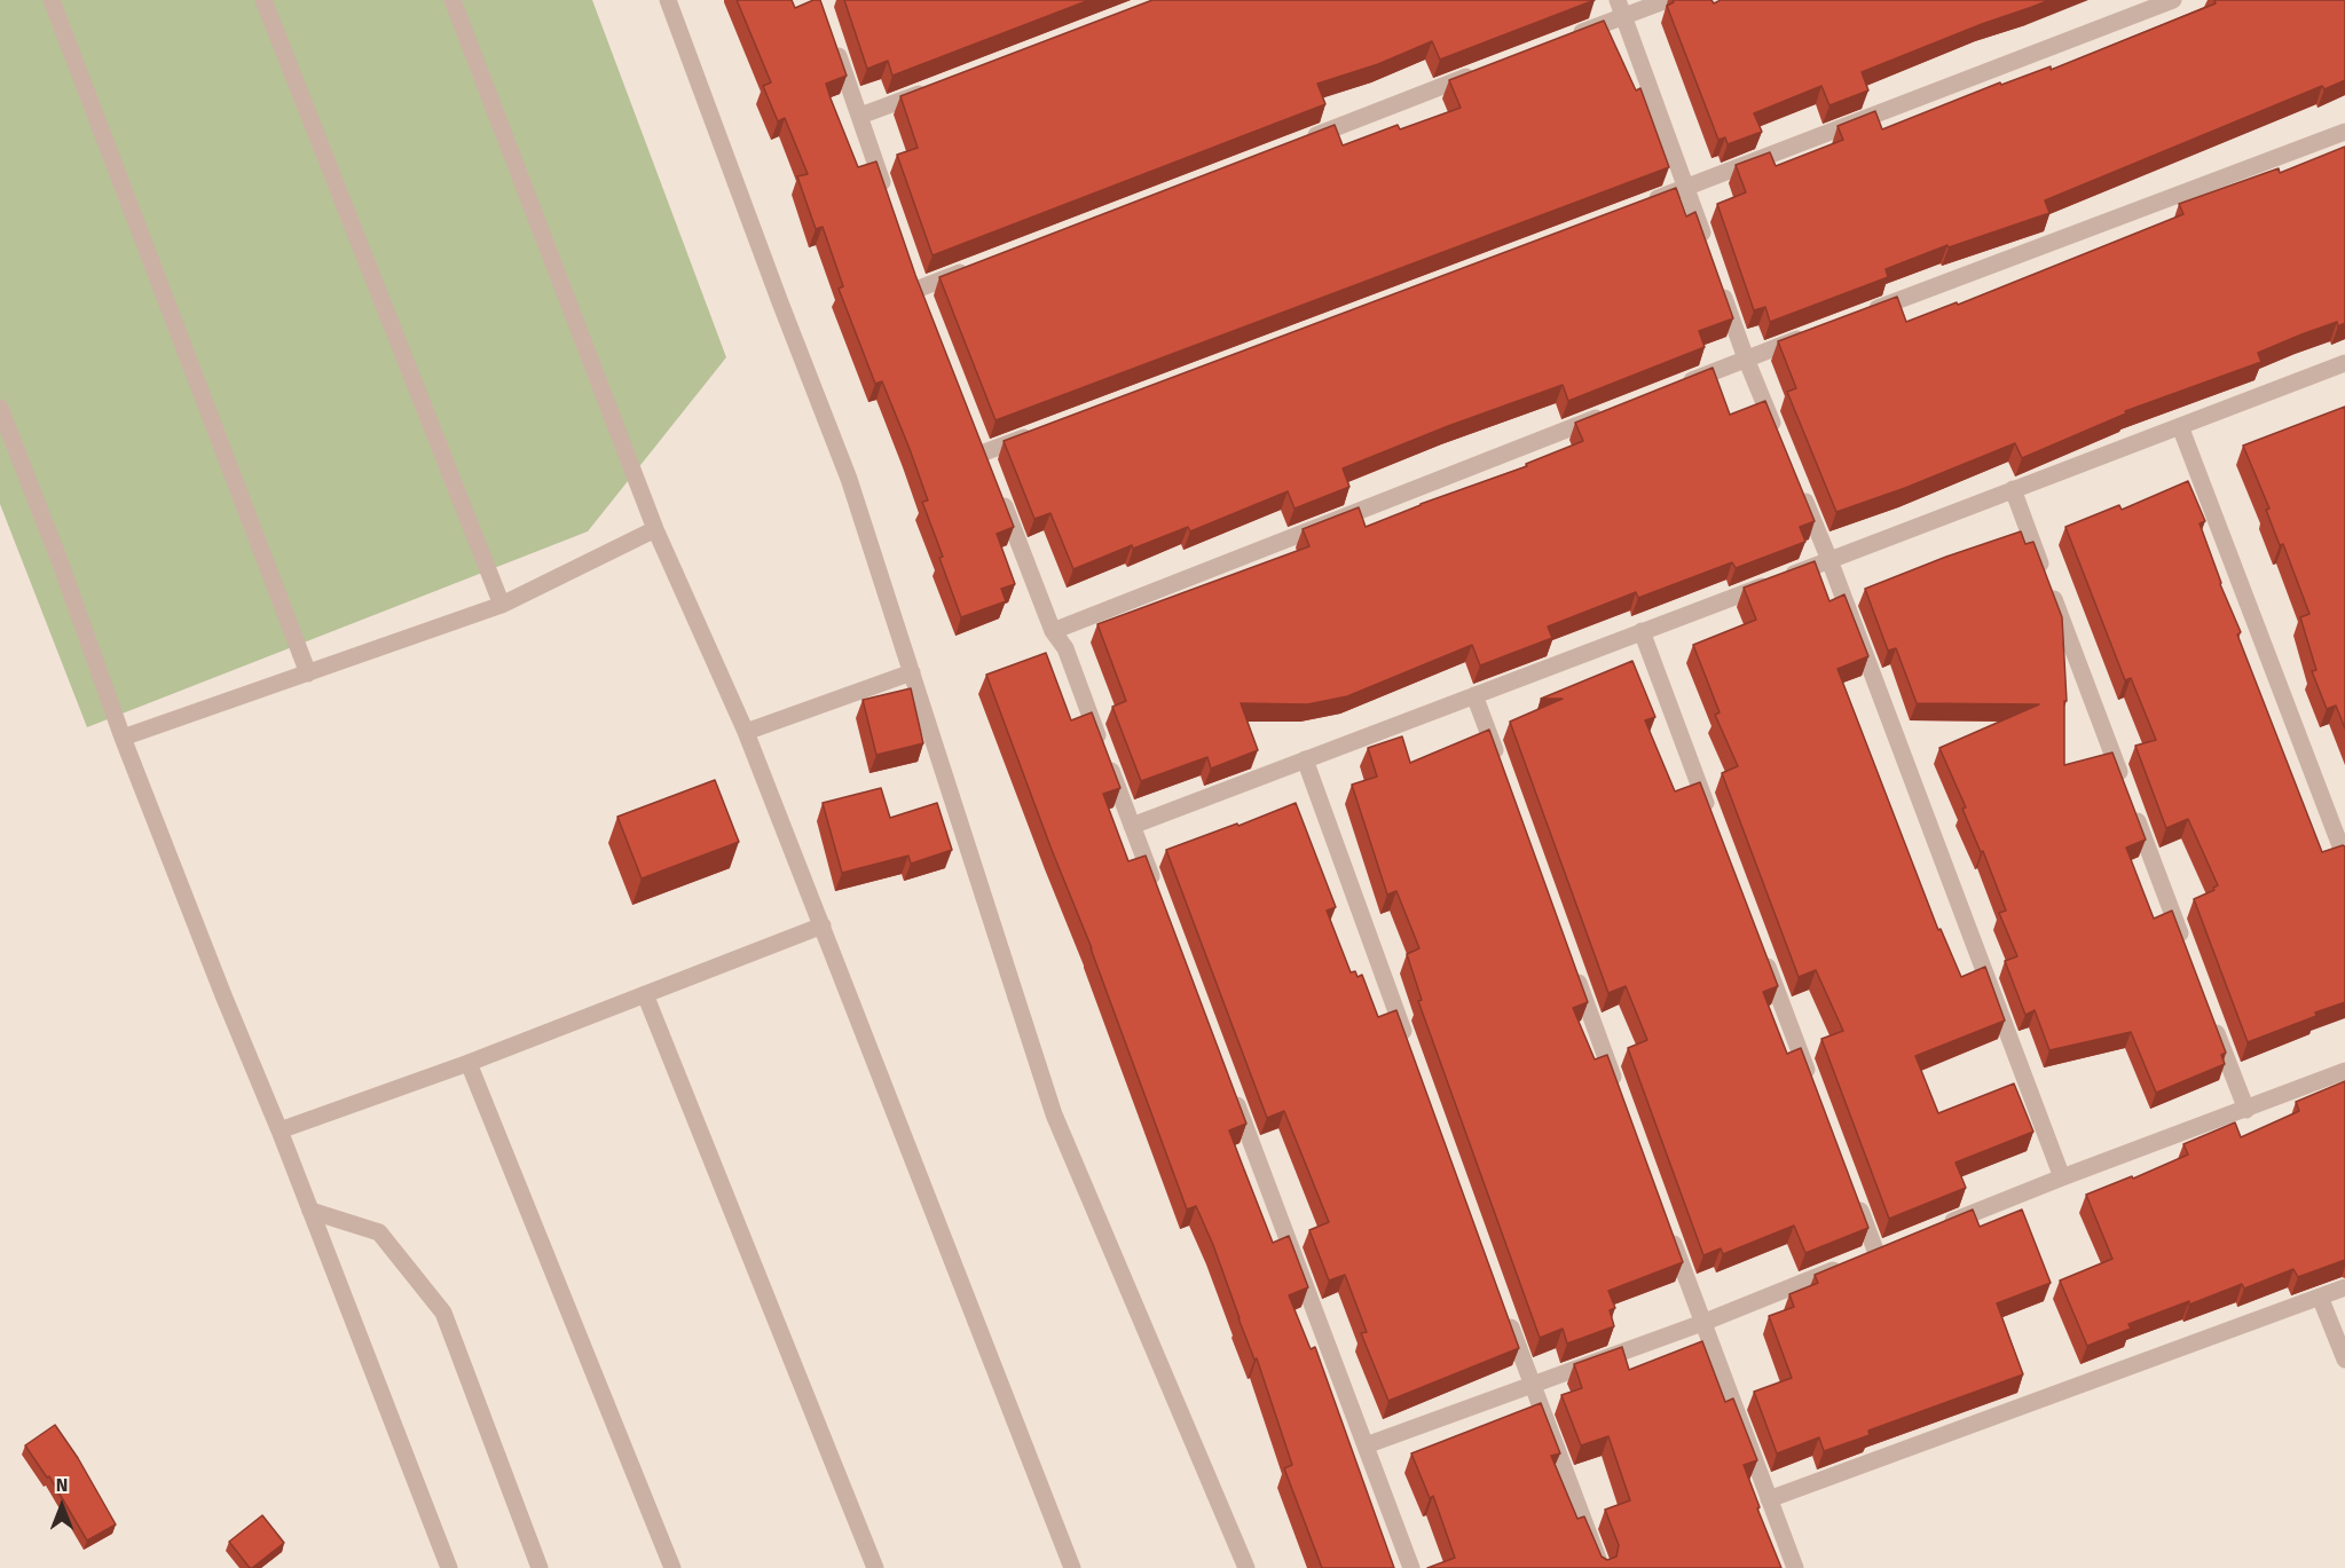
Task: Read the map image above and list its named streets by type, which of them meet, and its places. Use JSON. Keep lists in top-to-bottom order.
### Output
{
  "north": "top"
}
